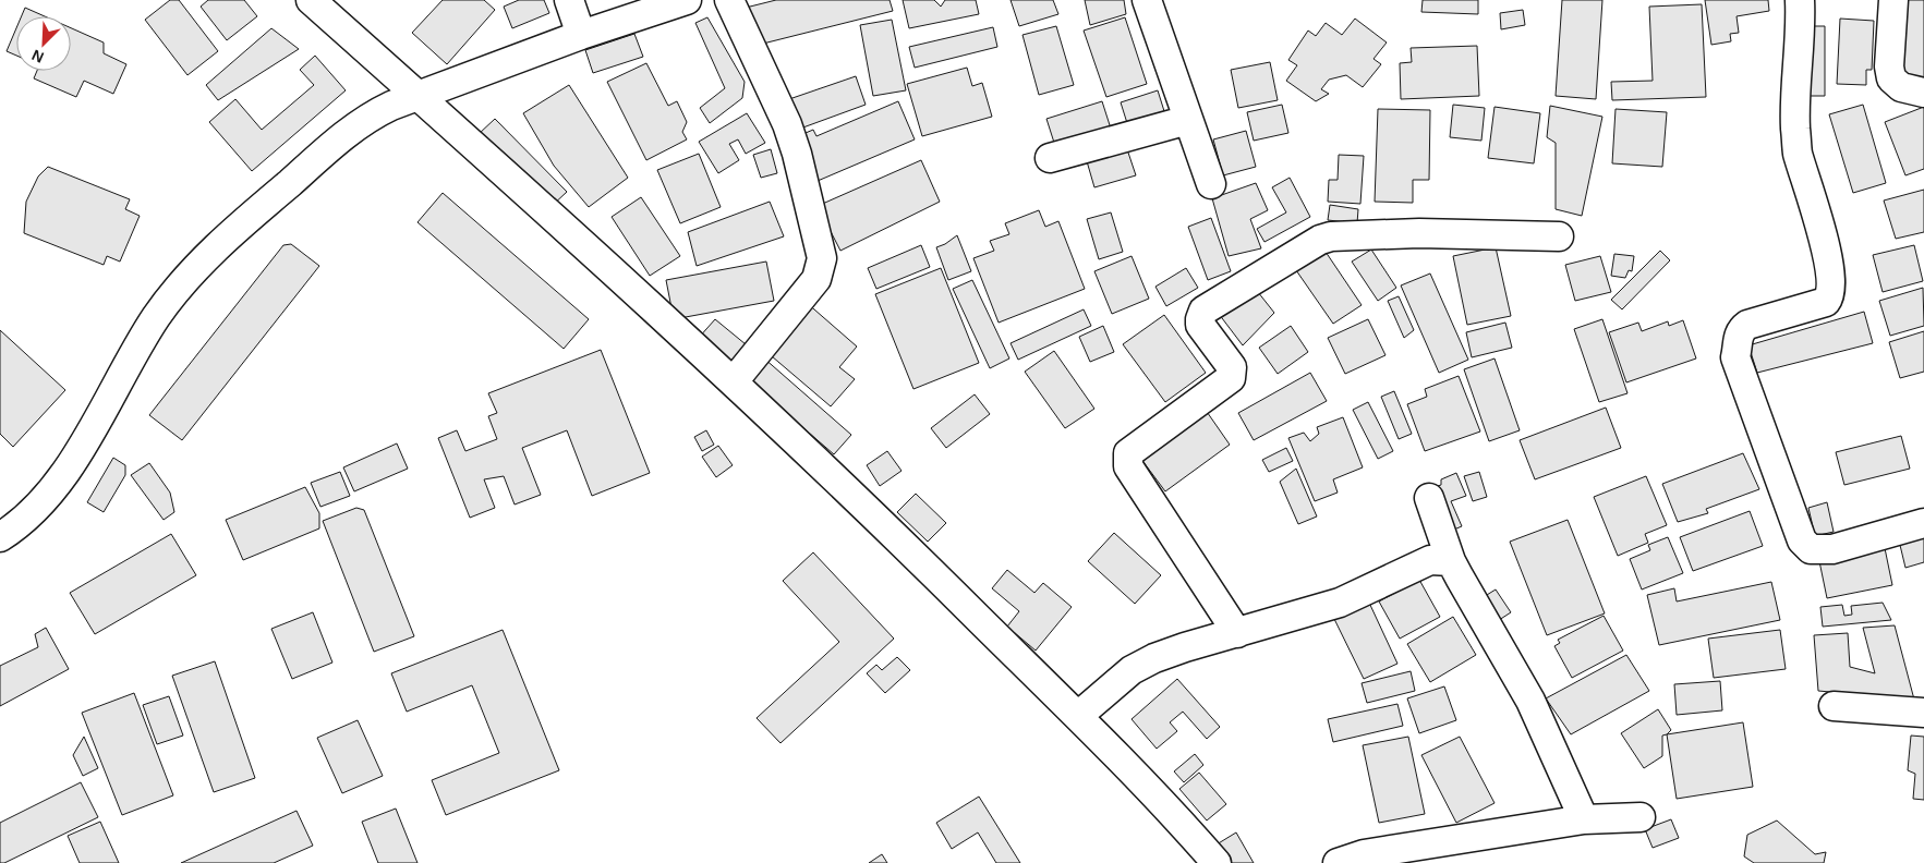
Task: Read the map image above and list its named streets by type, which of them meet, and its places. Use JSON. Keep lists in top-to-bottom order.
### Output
{
  "north": "bottom left"
}
